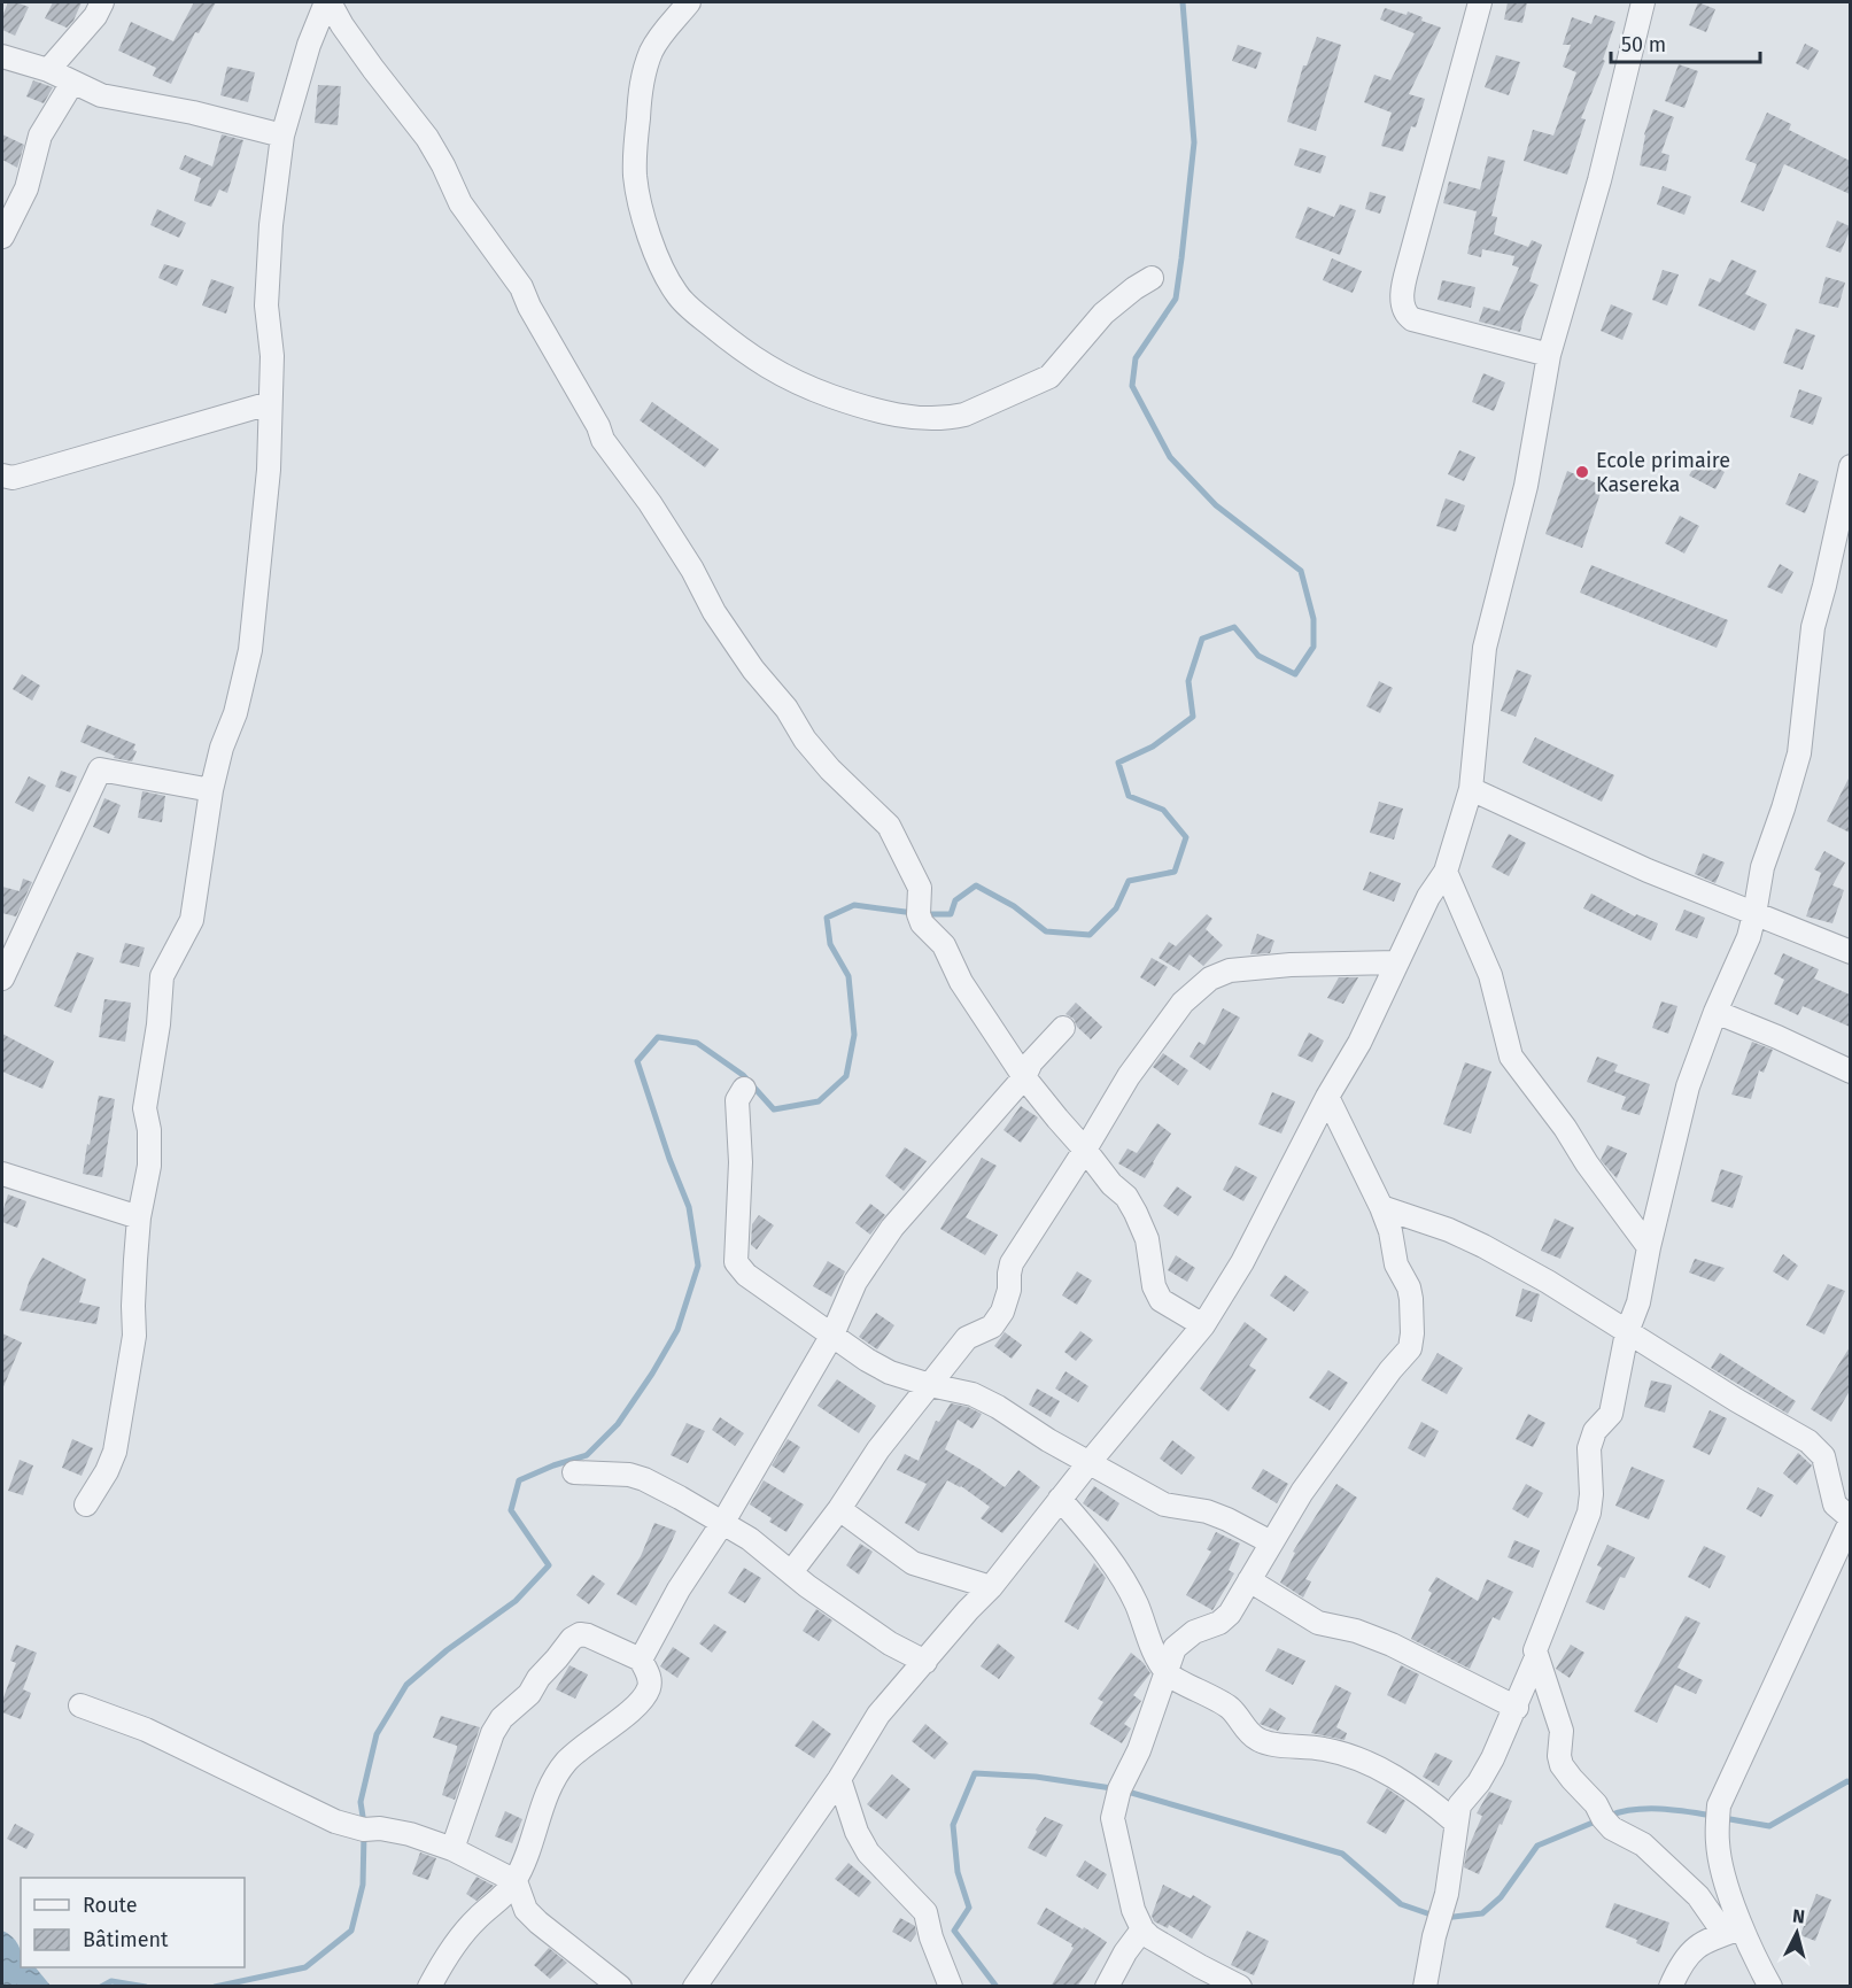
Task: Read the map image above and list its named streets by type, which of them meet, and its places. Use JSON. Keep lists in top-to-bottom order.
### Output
{
  "places": ["Ecole primaire Kasereka"],
  "legend": ["Route", "Bâtiment"],
  "scale_bar": "50 m",
  "north": "top"
}
